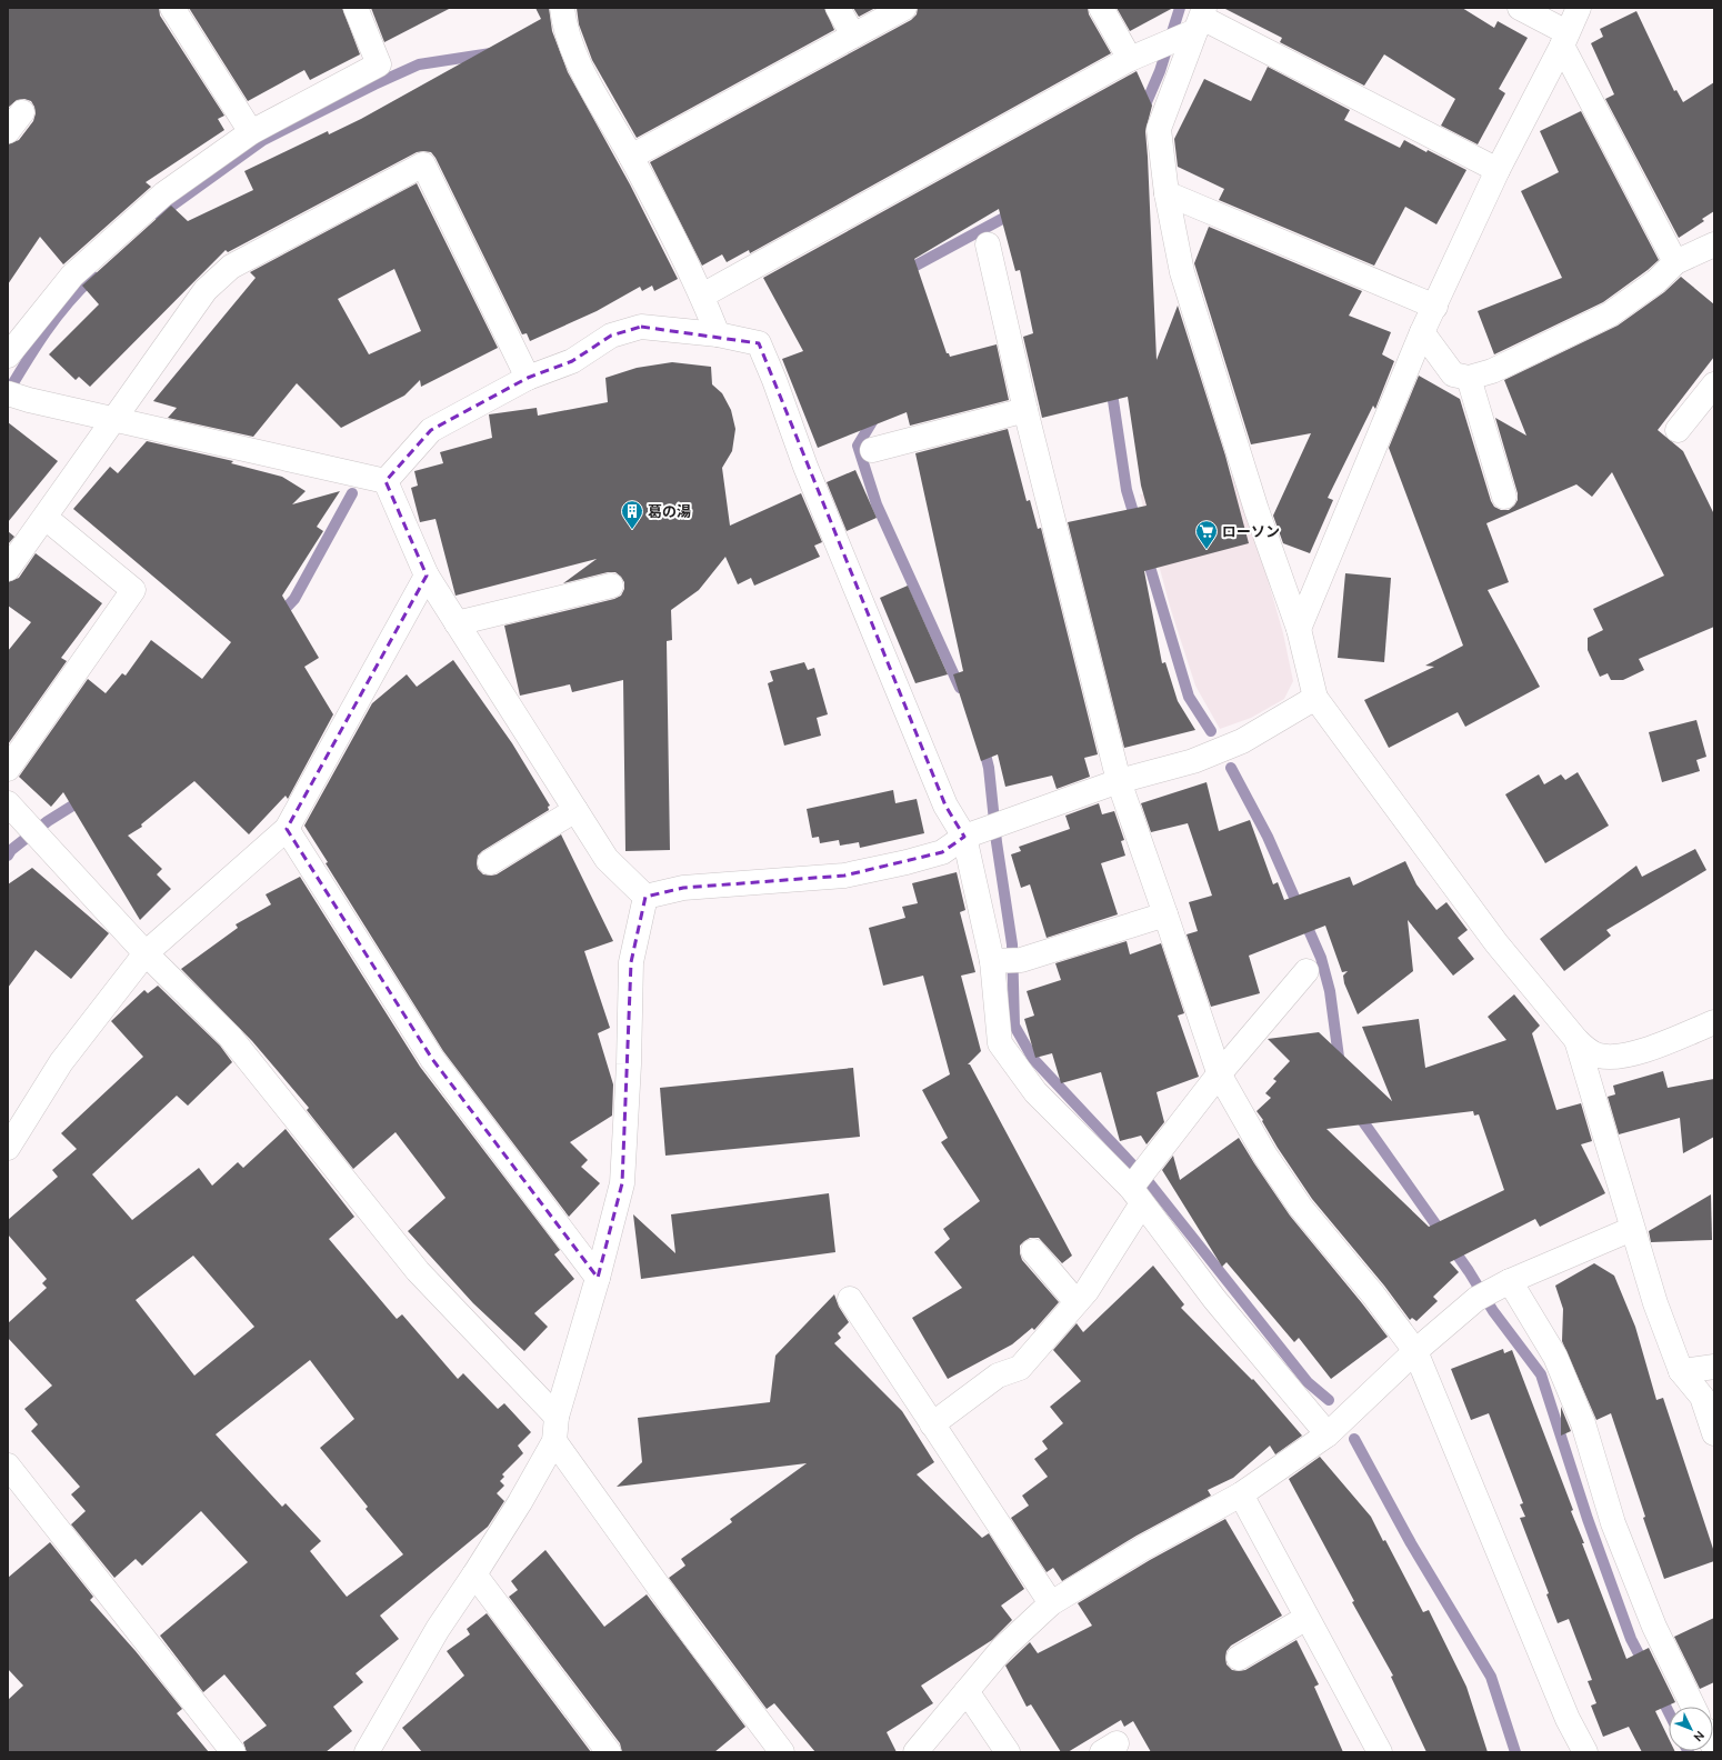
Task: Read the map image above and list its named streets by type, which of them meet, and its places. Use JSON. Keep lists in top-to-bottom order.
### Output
{
  "places": {
    "building": ["葛の湯"],
    "supermarket": ["ローソン"]
  },
  "north": "bottom right"
}
